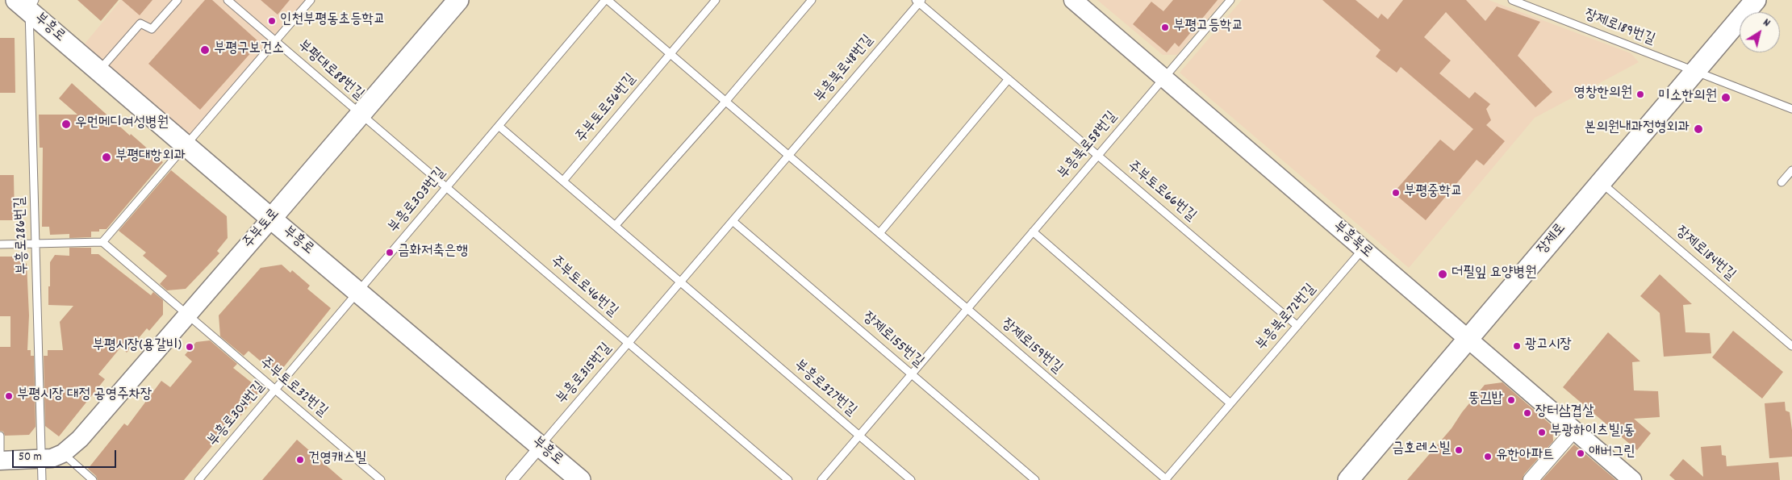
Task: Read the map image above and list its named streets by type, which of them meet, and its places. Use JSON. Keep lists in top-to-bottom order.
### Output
{
  "streets": {
    "main road": ["부흥로", "주부토로", "장제로"],
    "street": ["부흥북로"],
    "lane": [
      "장제로189번길",
      "부흥북로48번길",
      "부평대로88번길",
      "주부토로56번길",
      "부흥북로58번길",
      "주부토로66번길",
      "부흥로303번길",
      "부흥로286번길",
      "장제로184번길",
      "주부토로46번길",
      "부흥북로72번길",
      "장제로155번길",
      "장제로159번길",
      "부흥로315번길",
      "주부토로32번길",
      "부흥로327번길",
      "부흥로304번길"
    ]
  },
  "crossings": [
    ["부흥로", "부흥로303번길"],
    ["부흥로", "주부토로"],
    ["부흥로", "부흥로286번길"],
    ["부흥로", "부흥로315번길"],
    ["부흥로", "부흥로304번길"],
    ["장제로189번길", "장제로"],
    ["부흥북로48번길", "주부토로66번길"],
    ["부흥북로48번길", "장제로159번길"],
    ["부흥북로48번길", "부흥로315번길"],
    ["부평대로88번길", "주부토로"],
    ["부평대로88번길", "주부토로46번길"],
    ["부흥북로58번길", "주부토로66번길"],
    ["부흥북로58번길", "부흥북로"],
    ["부흥북로58번길", "장제로159번길"],
    ["부흥북로58번길", "부흥로327번길"],
    ["주부토로66번길", "부흥북로72번길"],
    ["부흥로303번길", "주부토로46번길"],
    ["부흥로303번길", "부흥로304번길"],
    ["주부토로", "부흥로286번길"],
    ["주부토로", "주부토로46번길"],
    ["주부토로", "주부토로32번길"],
    ["장제로", "부흥북로"],
    ["장제로", "장제로184번길"],
    ["부흥북로", "부흥북로72번길"],
    ["주부토로46번길", "부흥로315번길"],
    ["부흥북로72번길", "장제로159번길"],
    ["장제로155번길", "부흥로315번길"],
    ["장제로155번길", "부흥로327번길"],
    ["장제로159번길", "부흥로315번길"],
    ["장제로159번길", "부흥로327번길"],
    ["부흥로315번길", "부흥로327번길"],
    ["주부토로32번길", "부흥로304번길"]
  ],
  "places": [
    "인천부평동초등학교",
    "부평고등학교",
    "부평구보건소",
    "영창한의원",
    "미소한의원",
    "우먼메디여성병원",
    "본의원내과정형외과",
    "부평대항외과",
    "부평중학교",
    "금화저축은행",
    "더필잎 요양병원",
    "광고시장",
    "부평시장(용갈비)",
    "부평시장 대정 공영주차장",
    "뚱김밥",
    "장터삼겹살",
    "부광하이츠빌1동",
    "금호레스빌",
    "애버그린",
    "유한아파트",
    "건영캐스빌"
  ],
  "scale_bar": "50 m",
  "north": "top right"
}
